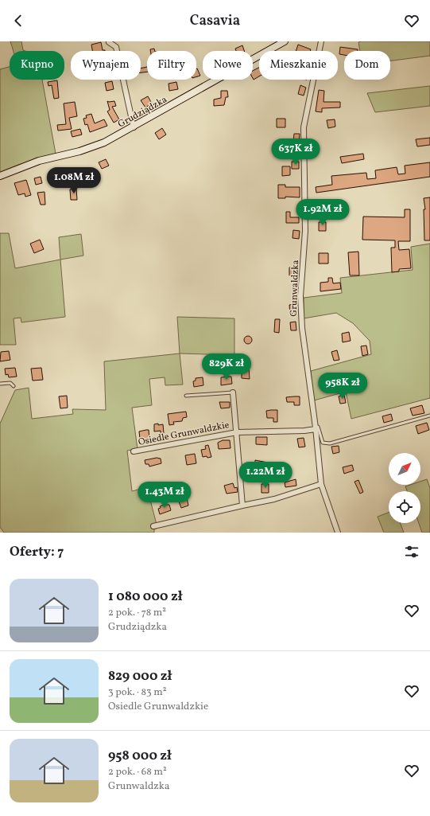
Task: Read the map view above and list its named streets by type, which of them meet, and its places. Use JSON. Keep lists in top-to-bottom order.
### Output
{
  "streets": {
    "street": ["Grudziądzka", "Grunwaldzka", "Osiedle Grunwaldzkie"]
  },
  "crossings": [
    ["Grunwaldzka", "Osiedle Grunwaldzkie"]
  ],
  "north": "top right",
  "page": {
    "header": "Casavia",
    "chip": [
      "Kupno",
      "Wynajem",
      "Filtry",
      "Nowe",
      "Mieszkanie",
      "Dom"
    ],
    "price": [
      "637K zł",
      "1.08M zł",
      "1.92M zł",
      "829K zł",
      "958K zł",
      "1.22M zł",
      "1.43M zł"
    ],
    "heading": "Oferty: 7",
    "list": [
      {
        "name": "1 080 000 zł",
        "note": "2 pok. · 78 m² · Grudziądzka"
      },
      {
        "name": "829 000 zł",
        "note": "3 pok. · 83 m² · Osiedle Grunwaldzkie"
      },
      {
        "name": "958 000 zł",
        "note": "2 pok. · 68 m² · Grunwaldzka"
      }
    ]
  }
}
